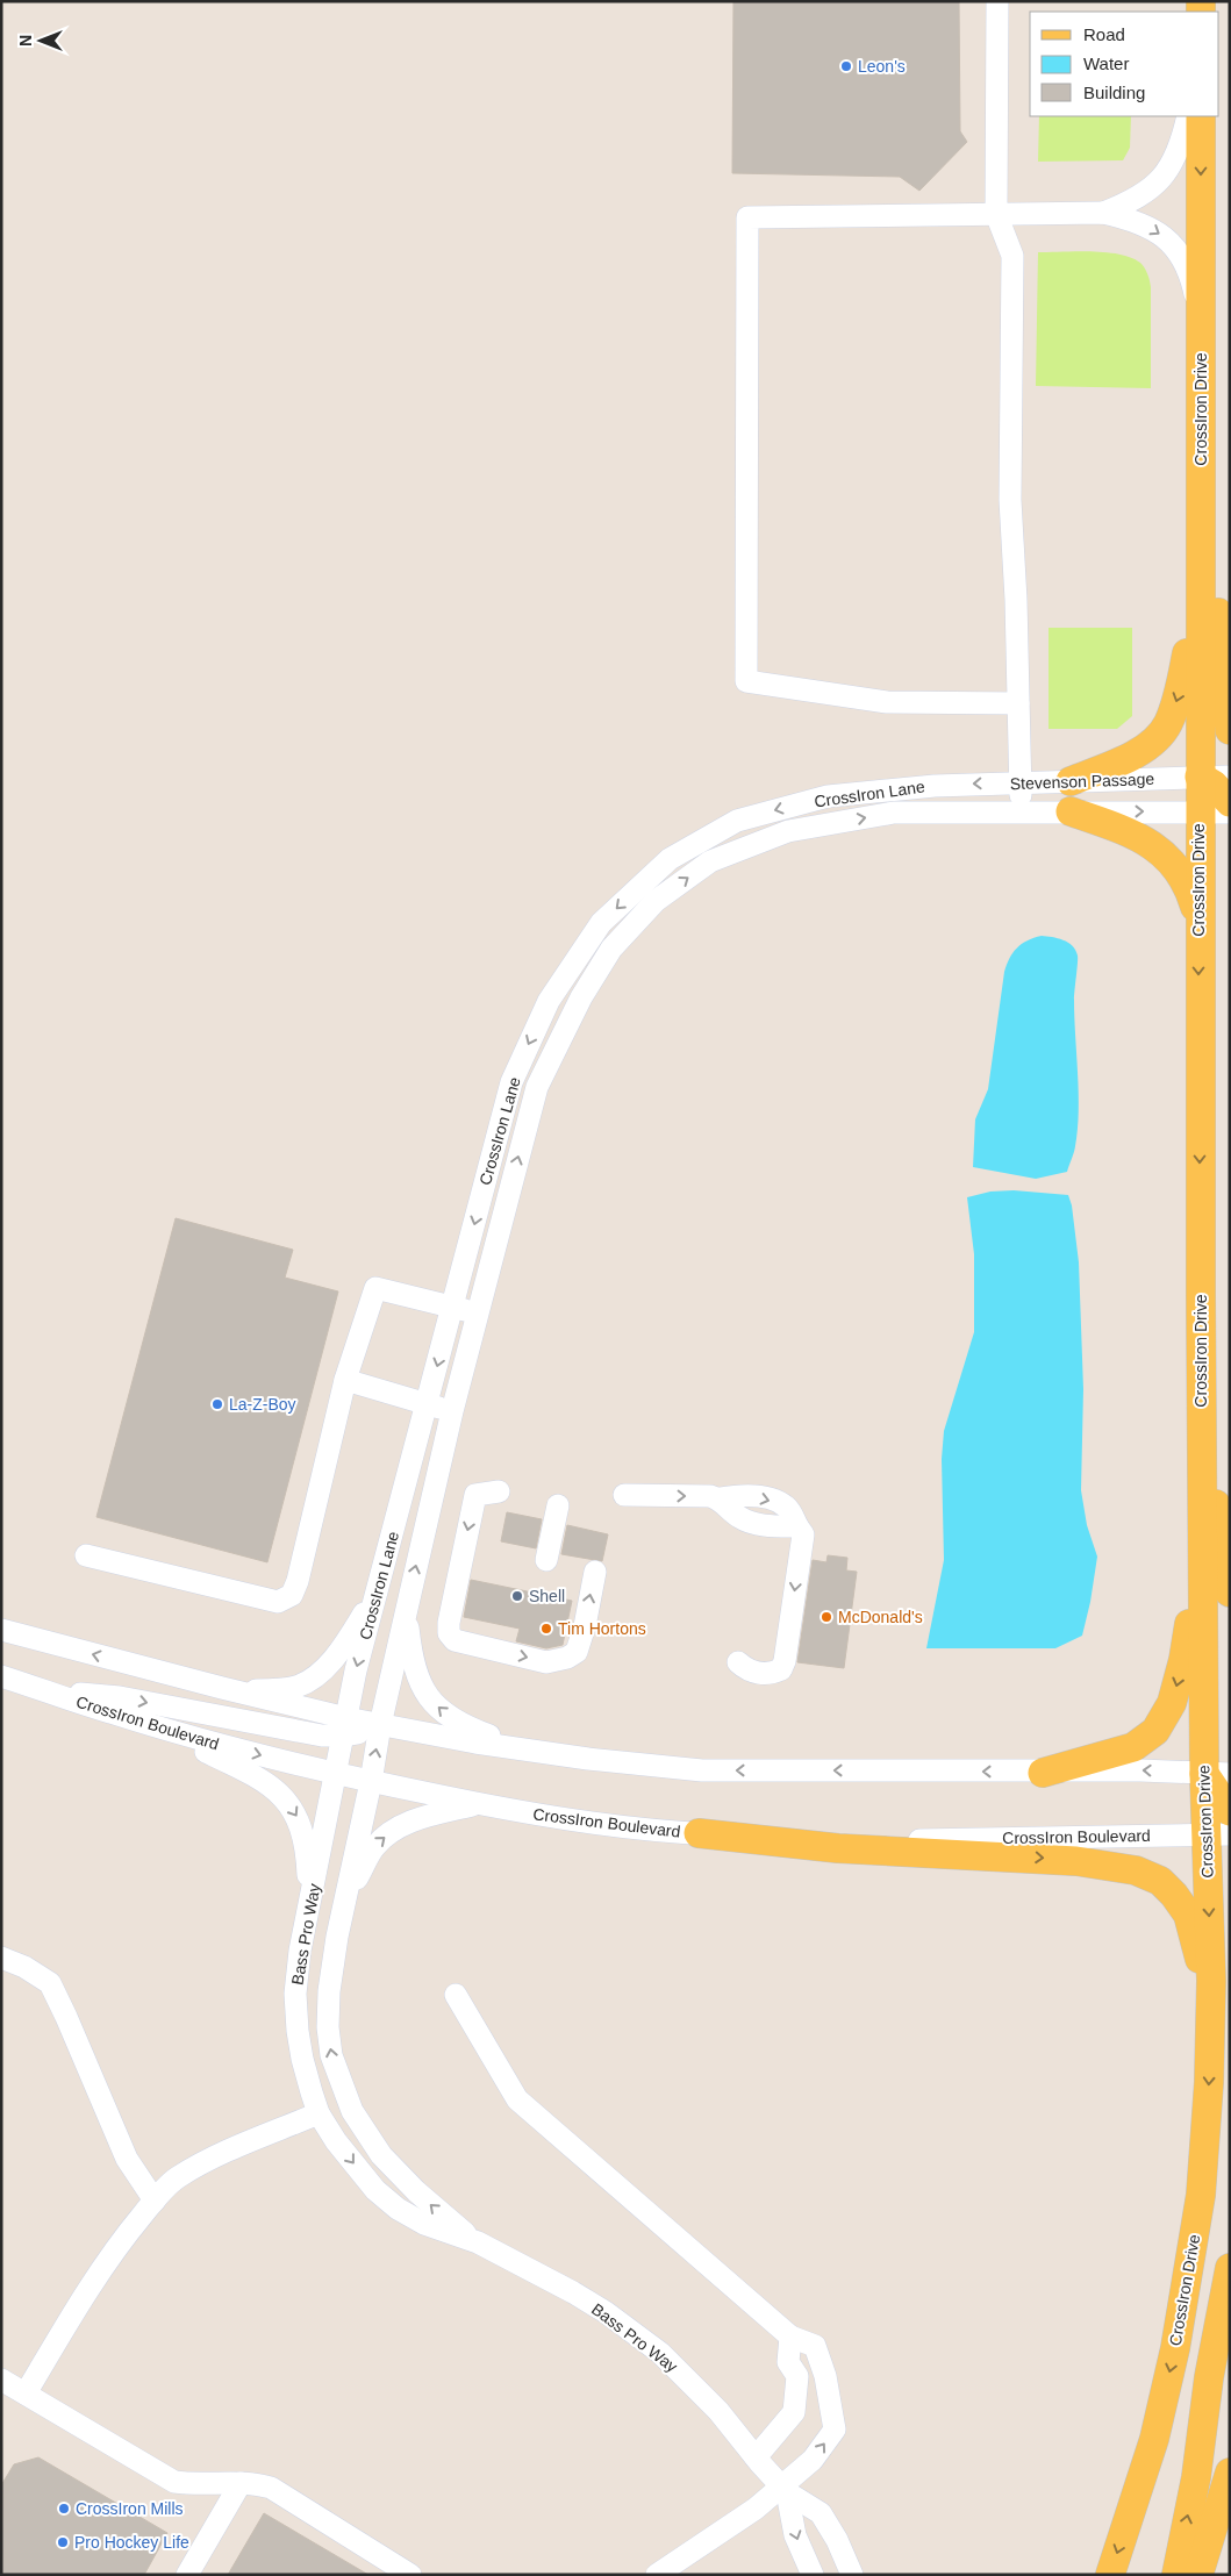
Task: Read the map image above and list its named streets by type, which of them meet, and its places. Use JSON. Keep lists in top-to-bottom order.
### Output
{
  "streets": {
    "main road": ["CrossIron Drive"],
    "street": [
      "Stevenson Passage",
      "CrossIron Lane",
      "CrossIron Boulevard",
      "Bass Pro Way"
    ]
  },
  "crossings": [
    ["CrossIron Drive", "Stevenson Passage"],
    ["CrossIron Drive", "CrossIron Boulevard"],
    ["Stevenson Passage", "CrossIron Lane"],
    ["CrossIron Lane", "CrossIron Boulevard"],
    ["CrossIron Lane", "Bass Pro Way"],
    ["CrossIron Boulevard", "Bass Pro Way"]
  ],
  "one_way": ["CrossIron Drive"],
  "places": [
    "Leon's",
    "La-Z-Boy",
    "Shell",
    "McDonald's",
    "Tim Hortons",
    "CrossIron Mills",
    "Pro Hockey Life"
  ],
  "legend": ["Road", "Water", "Building"],
  "north": "left"
}
